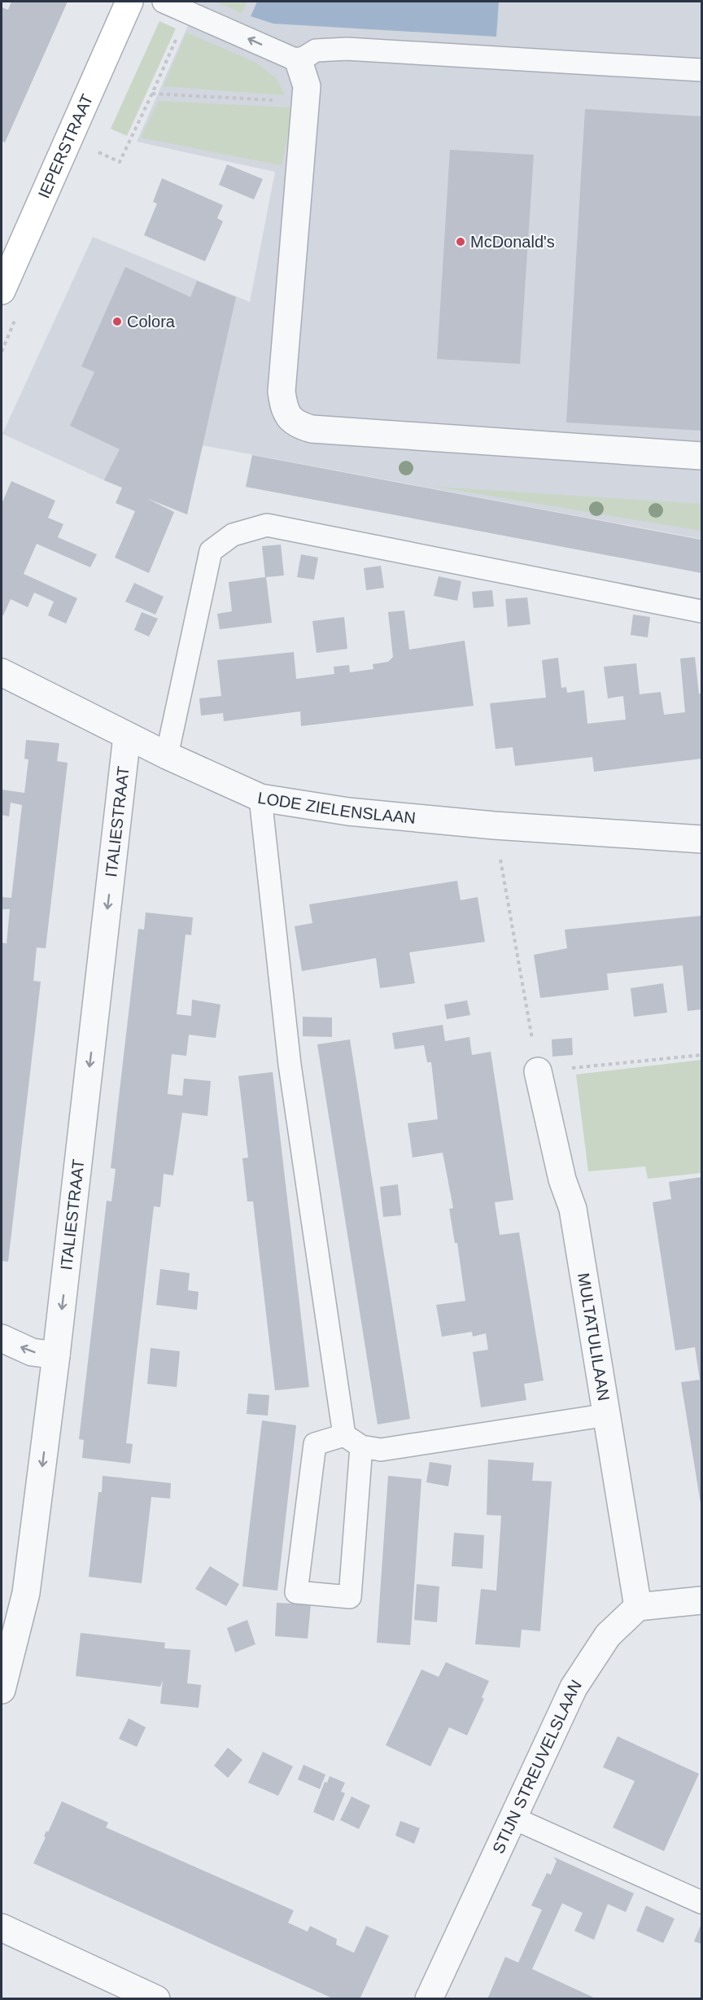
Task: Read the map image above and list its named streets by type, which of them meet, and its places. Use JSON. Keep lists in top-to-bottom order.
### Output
{
  "streets": {
    "street": [
      "IEPERSTRAAT",
      "LODE ZIELENSLAAN",
      "ITALIESTRAAT",
      "MULTATULILAAN",
      "STIJN STREUVELSLAAN"
    ]
  },
  "crossings": [
    ["LODE ZIELENSLAAN", "ITALIESTRAAT"],
    ["MULTATULILAAN", "STIJN STREUVELSLAAN"]
  ],
  "one_way": ["ITALIESTRAAT"],
  "places": ["McDonald's", "Colora"]
}
